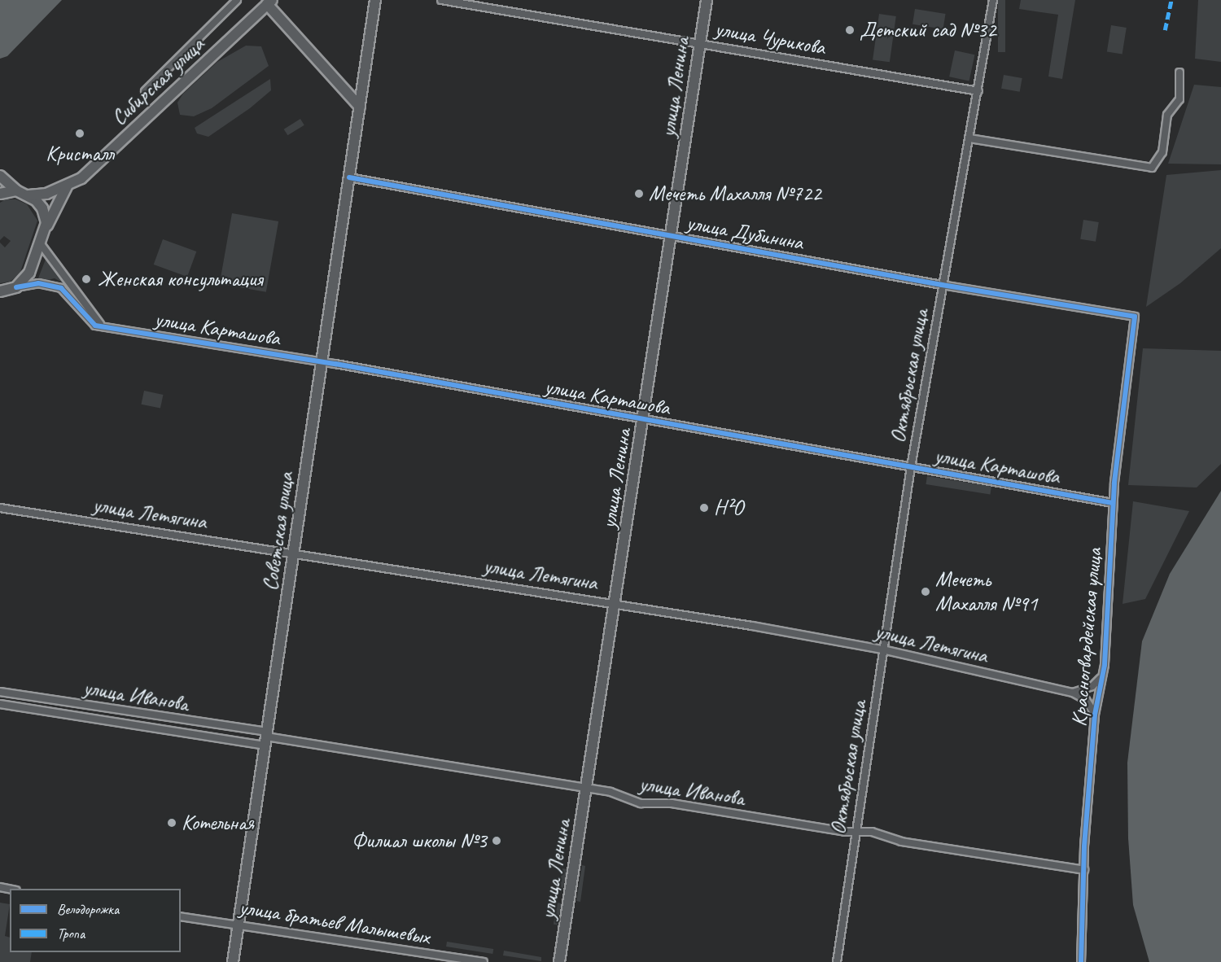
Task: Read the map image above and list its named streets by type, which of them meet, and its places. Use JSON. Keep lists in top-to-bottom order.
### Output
{
  "streets": {
    "street": [
      "улица Чурикова",
      "Сибирская улица",
      "улица Ленина",
      "улица Дубинина",
      "улица Карташова",
      "Октябрьская улица",
      "улица Летягина",
      "Советская улица",
      "Красногвардейская улица",
      "улица Иванова",
      "улица братьев Малышевых"
    ]
  },
  "crossings": [
    ["улица Чурикова", "улица Ленина"],
    ["улица Чурикова", "Октябрьская улица"],
    ["улица Ленина", "улица Дубинина"],
    ["улица Ленина", "улица Карташова"],
    ["улица Ленина", "улица Летягина"],
    ["улица Ленина", "улица Иванова"],
    ["улица Дубинина", "Октябрьская улица"],
    ["улица Дубинина", "Советская улица"],
    ["улица Дубинина", "Красногвардейская улица"],
    ["улица Карташова", "Октябрьская улица"],
    ["улица Карташова", "Советская улица"],
    ["улица Карташова", "Красногвардейская улица"],
    ["Октябрьская улица", "улица Летягина"],
    ["Октябрьская улица", "улица Иванова"],
    ["улица Летягина", "Советская улица"],
    ["улица Летягина", "Красногвардейская улица"],
    ["Советская улица", "улица Иванова"],
    ["Советская улица", "улица братьев Малышевых"],
    ["Красногвардейская улица", "улица Иванова"]
  ],
  "places": [
    "Детский сад №32",
    "Кристалл",
    "Мечеть Махалля №722",
    "Женская консультация",
    "H²O",
    "Мечеть Махалля №91",
    "Котельная",
    "Филиал школы №3"
  ],
  "legend": ["Велодорожка", "Тропа"]
}
